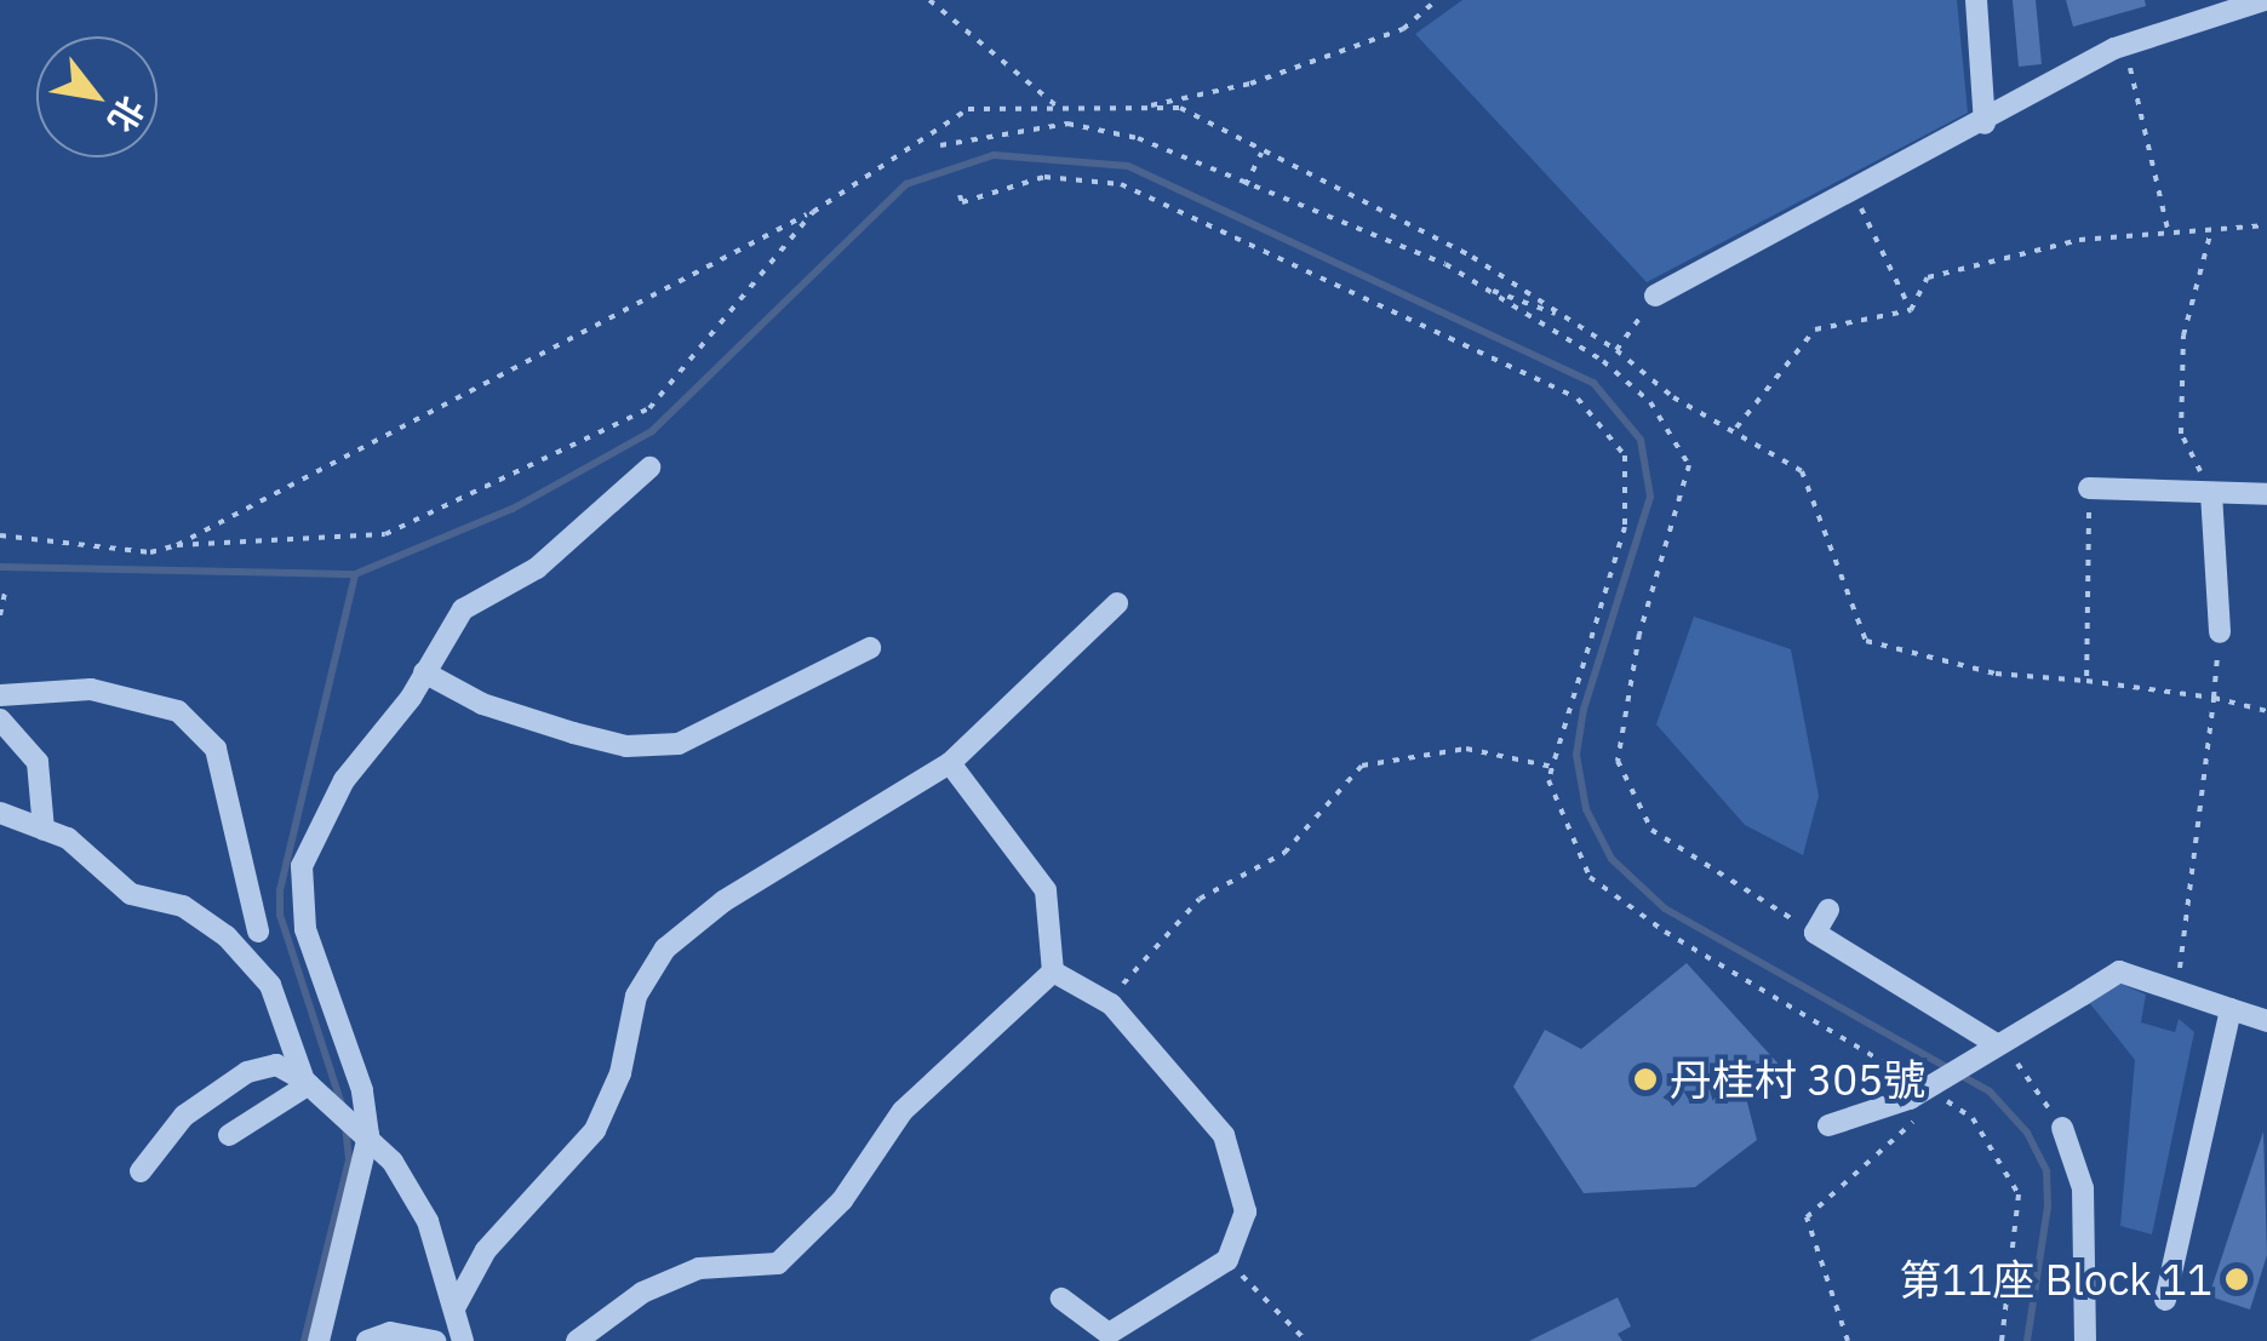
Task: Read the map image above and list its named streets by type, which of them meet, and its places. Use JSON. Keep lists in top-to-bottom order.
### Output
{
  "places": ["丹桂村 305號", "第11座 Block 11"],
  "north": "bottom right"
}
